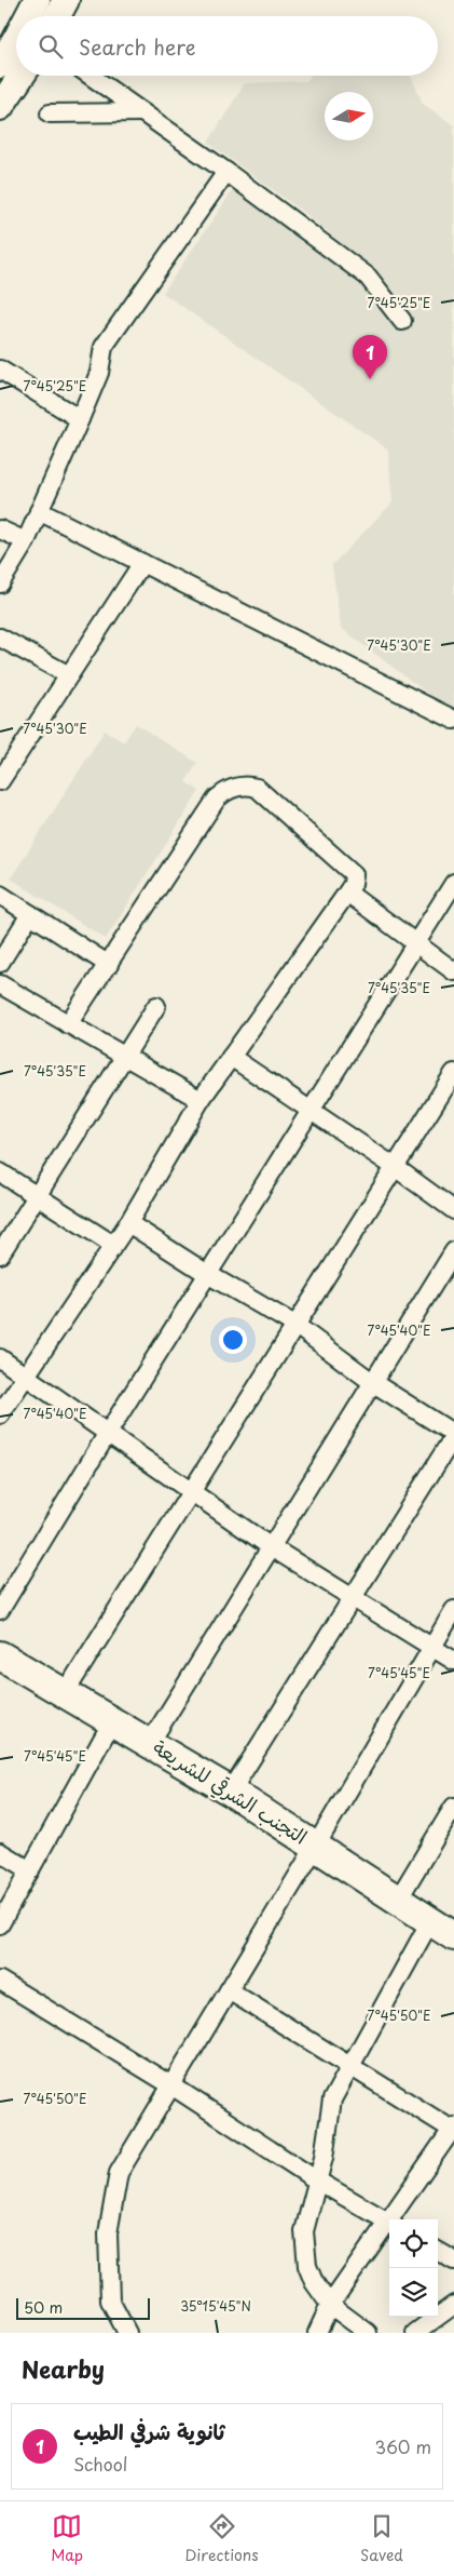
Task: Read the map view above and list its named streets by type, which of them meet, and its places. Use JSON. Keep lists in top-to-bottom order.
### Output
{
  "streets": {
    "main road": ["التجنب الشرقي للشريعة"]
  },
  "scale_bar": "50 m",
  "north": "right",
  "page": {
    "search": "Search here",
    "pins": "1",
    "scale": "50 m",
    "heading": "Nearby",
    "list": [
      {
        "mark": "1",
        "name": "ثانوية شرفي الطيب",
        "note": "School",
        "value": "360 m"
      }
    ],
    "nav": ["Map", "Directions", "Saved"]
  },
  "coordinates": [
    "7°45'25\"E",
    "7°45'30\"E",
    "7°45'35\"E",
    "7°45'40\"E",
    "7°45'45\"E",
    "7°45'50\"E",
    "35°15'45\"N"
  ]
}
